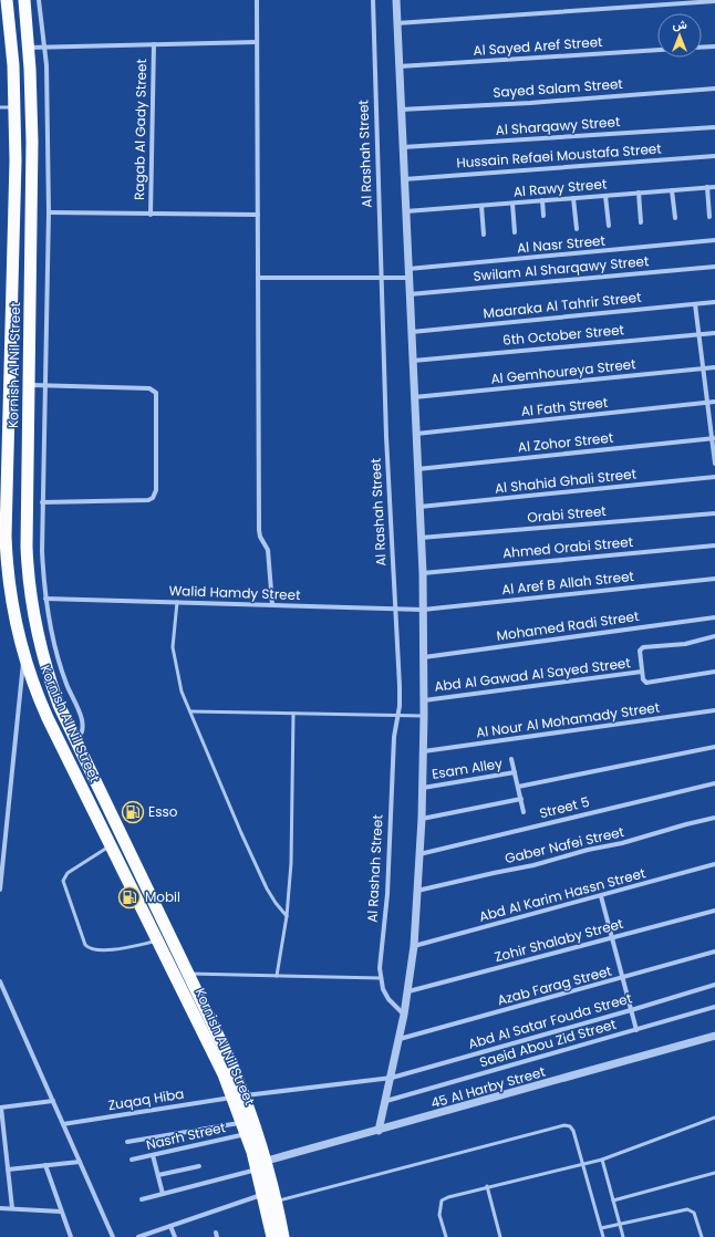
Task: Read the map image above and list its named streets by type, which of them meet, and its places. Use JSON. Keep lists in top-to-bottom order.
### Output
{
  "streets": {
    "highway": ["Kornish Al Nil Street"],
    "street": [
      "Al Sayed Aref Street",
      "Sayed Salam Street",
      "Al Sharqawy Street",
      "Ragab Al Gady Street",
      "Al Rashah Street",
      "Hussain Refaei Moustafa Street",
      "Al Rawy Street",
      "Al Nasr Street",
      "Swilam Al Sharqawy Street",
      "Maaraka Al Tahrir Street",
      "6th October Street",
      "Al Gemhoureya Street",
      "Al Fath Street",
      "Al Zohor Street",
      "Al Shahid Ghali Street",
      "Orabi Street",
      "Ahmed Orabi Street",
      "Al Aref B Allah Street",
      "Walid Hamdy Street",
      "Mohamed Radi Street",
      "Abd Al Gawad Al Sayed Street",
      "Al Nour Al Mohamady Street",
      "Esam Alley",
      "Street 5",
      "Gaber Nafei Street",
      "Abd Al Karim Hassn Street",
      "Zohir Shalaby Street",
      "Azab Farag Street",
      "Abd Al Satar Fouda Street",
      "Saeid Abou Zid Street",
      "45 Al Harby Street",
      "Zuqaq Hiba",
      "Nasrh Street"
    ]
  },
  "crossings": [
    ["Al Rashah Street", "Walid Hamdy Street"],
    ["Kornish Al Nil Street", "Abd Al Satar Fouda Street"],
    ["Kornish Al Nil Street", "45 Al Harby Street"],
    ["Kornish Al Nil Street", "Zuqaq Hiba"],
    ["Kornish Al Nil Street", "Nasrh Street"],
    ["Al Aref B Allah Street", "Walid Hamdy Street"],
    ["Abd Al Satar Fouda Street", "Zuqaq Hiba"]
  ],
  "places": {
    "fuel station": ["Esso", "Mobil"]
  },
  "north": "top"
}
